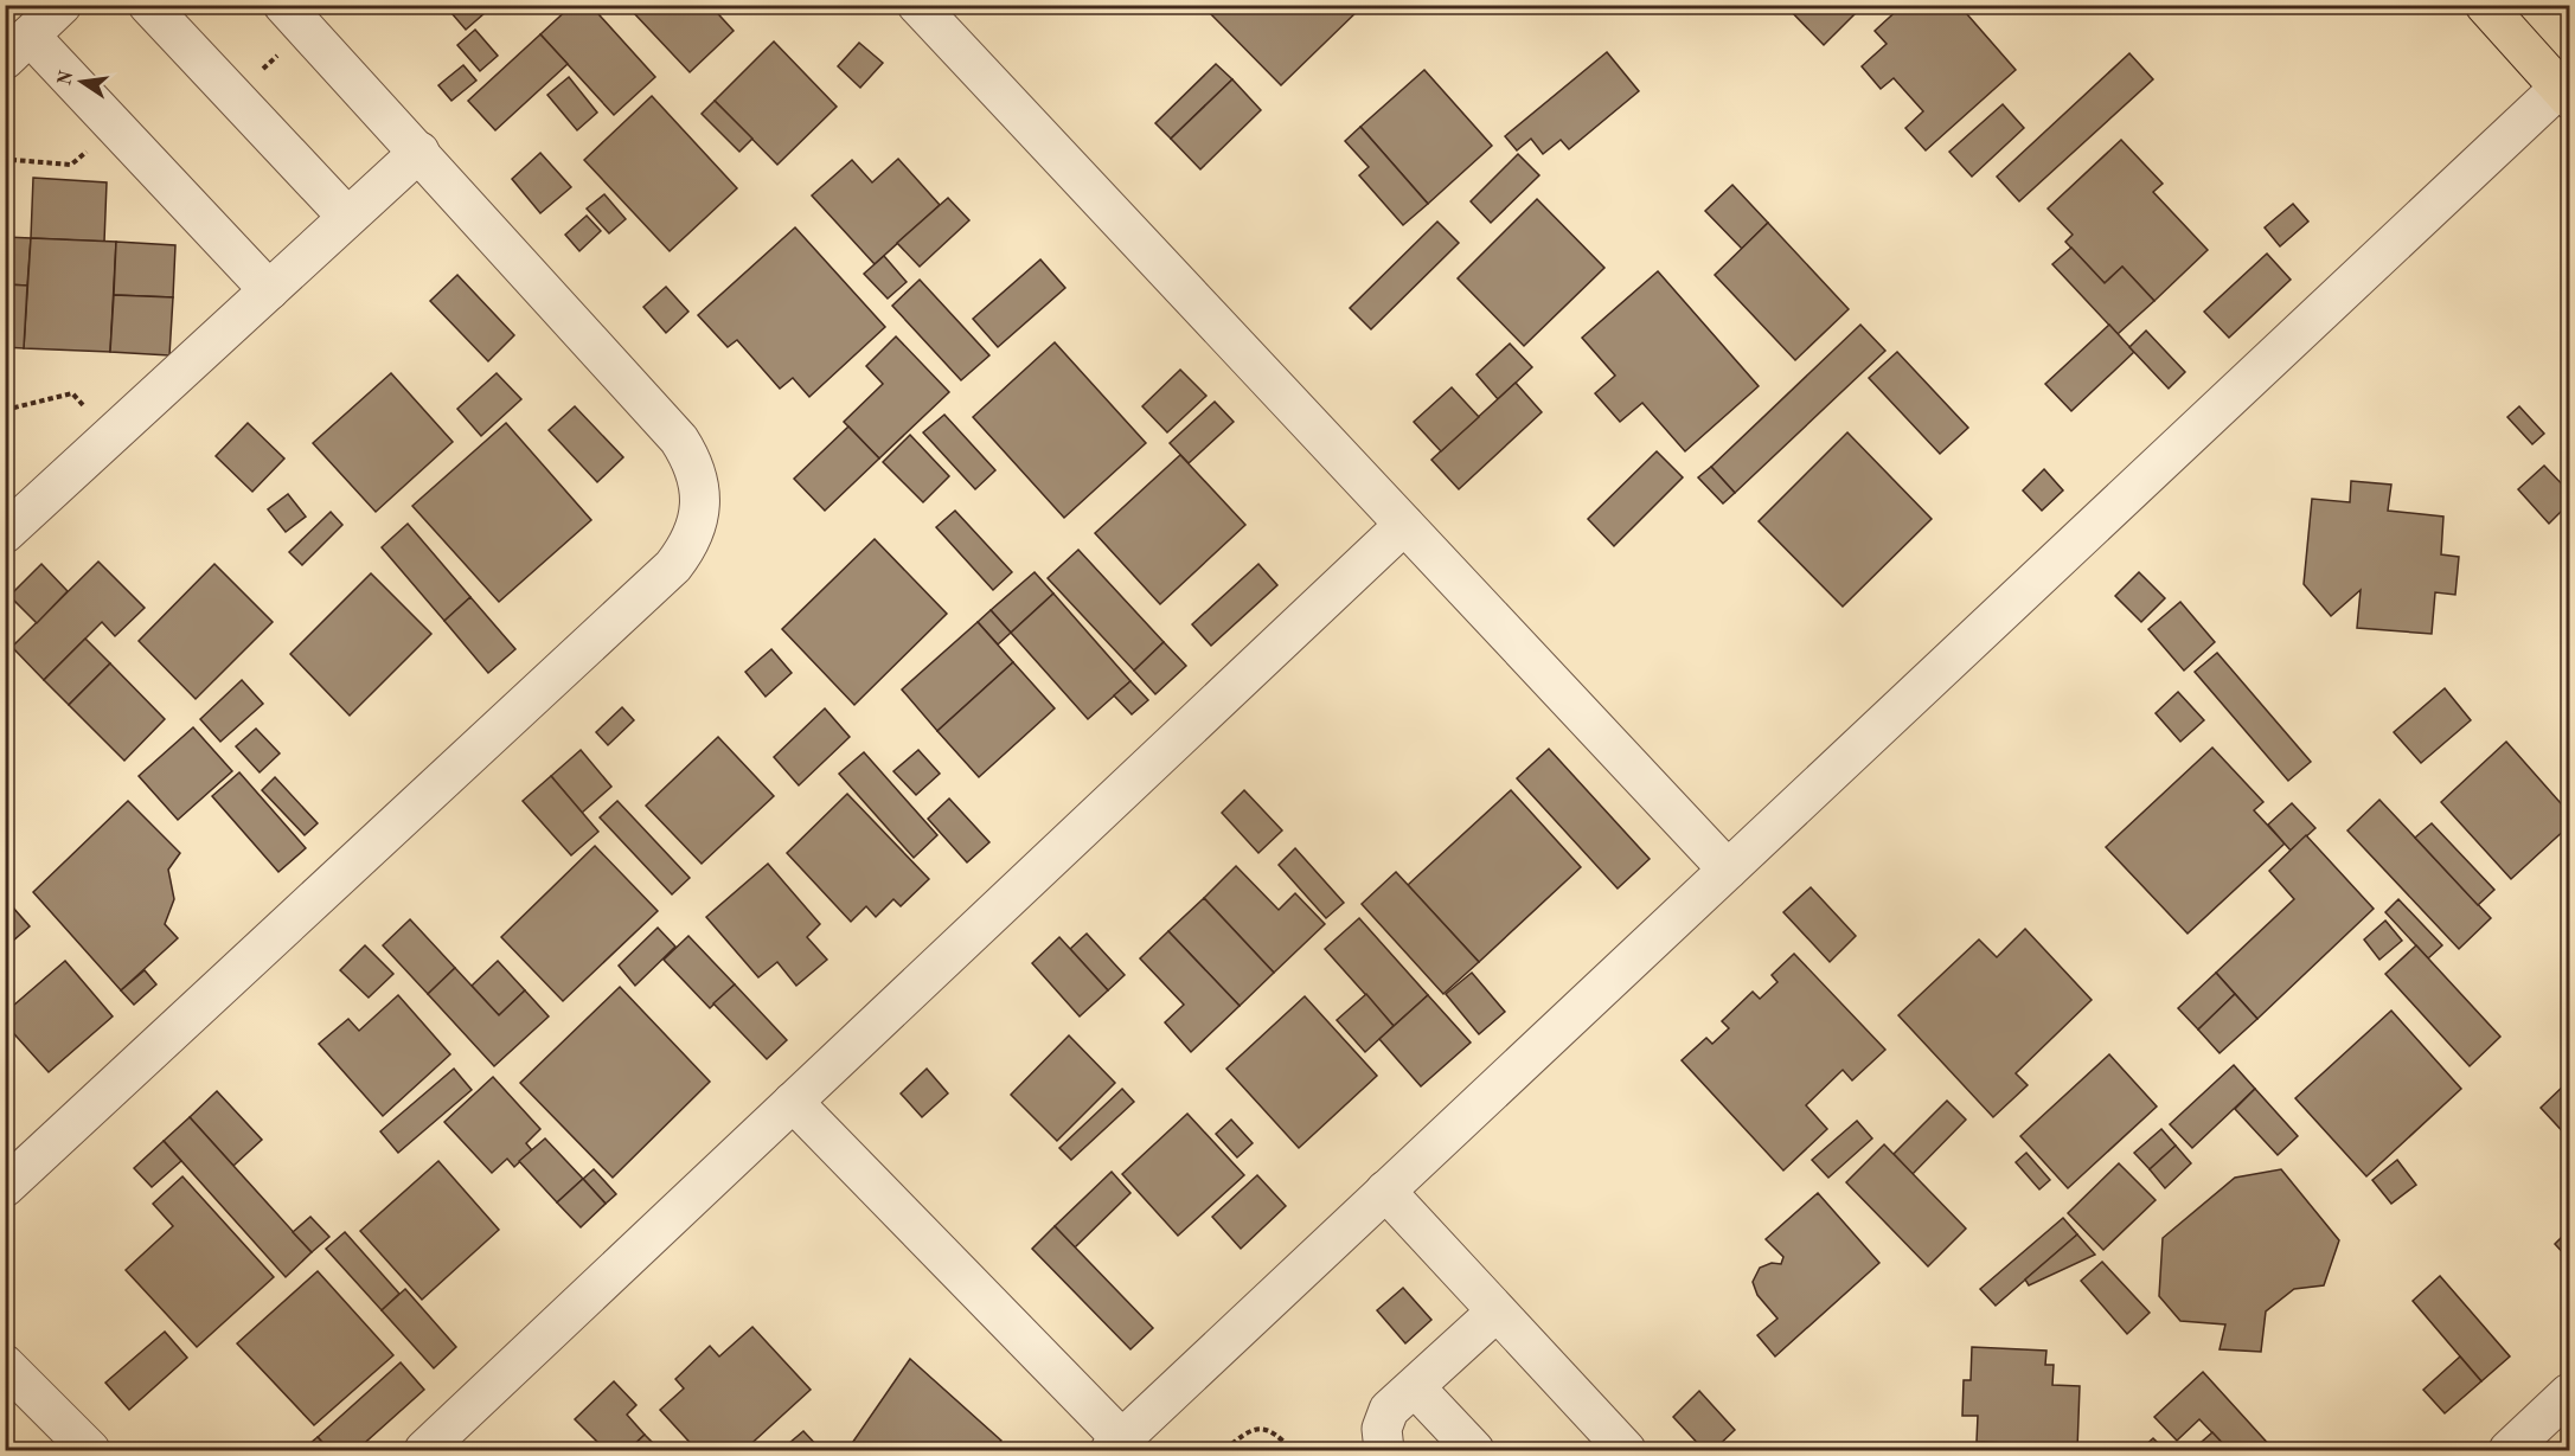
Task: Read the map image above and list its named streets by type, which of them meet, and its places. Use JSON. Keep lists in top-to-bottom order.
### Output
{
  "north": "left"
}
